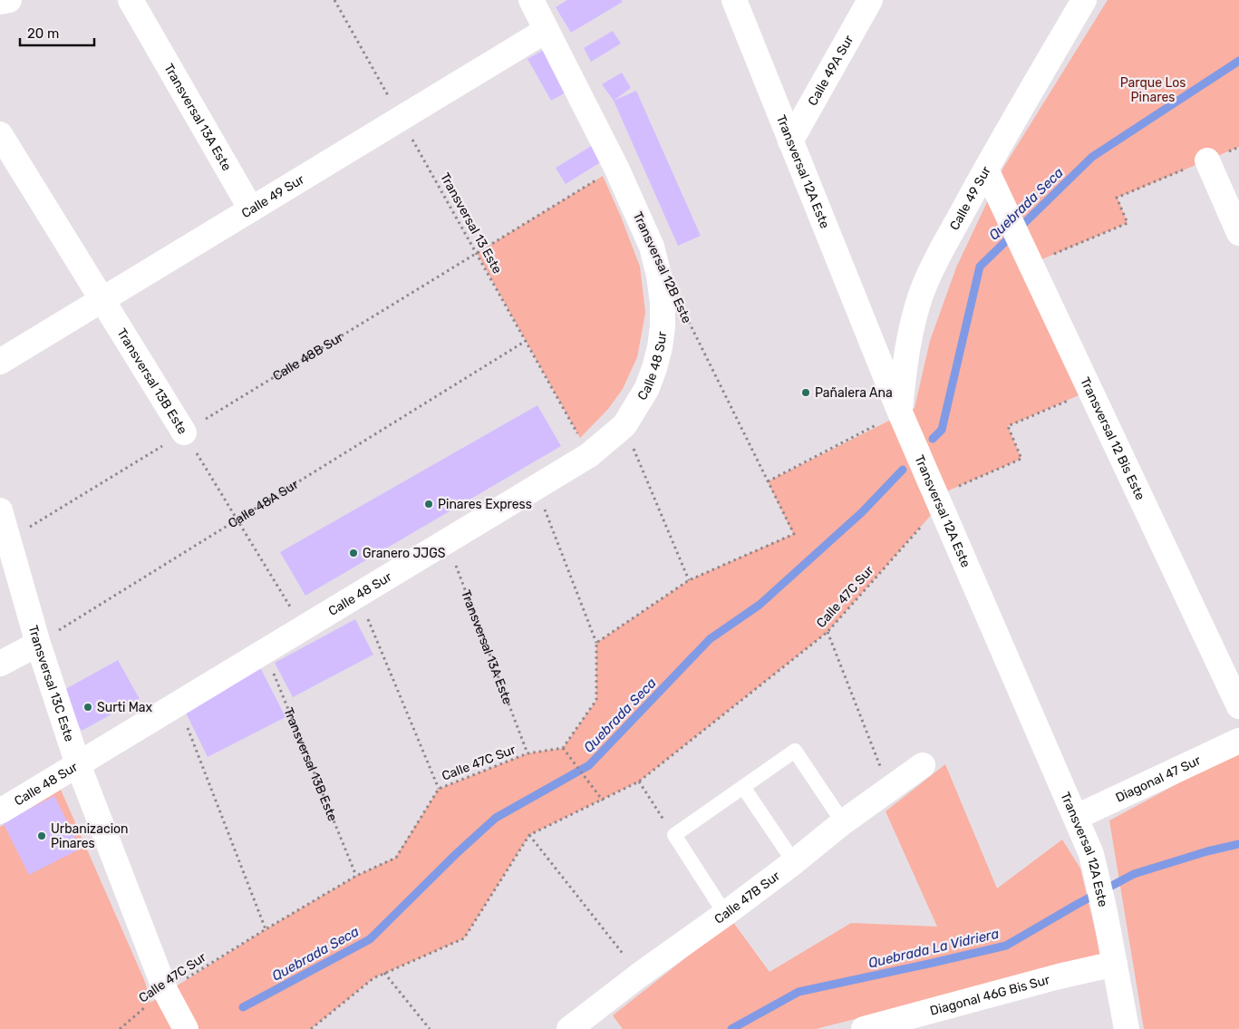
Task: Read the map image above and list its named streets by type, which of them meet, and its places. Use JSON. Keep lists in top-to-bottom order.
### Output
{
  "streets": {
    "street": [
      "Calle 49A Sur",
      "Transversal 13A Este",
      "Transversal 12A Este",
      "Calle 49 Sur",
      "Transversal 12B Este",
      "Calle 48 Sur",
      "Transversal 13B Este",
      "Transversal 12 Bis Este",
      "Transversal 13C Este",
      "Diagonal 47 Sur",
      "Calle 47B Sur",
      "Diagonal 46G Bis Sur"
    ],
    "path": [
      "Transversal 13 Este",
      "Calle 48B Sur",
      "Calle 48A Sur",
      "Calle 47C Sur"
    ]
  },
  "crossings": [
    ["Calle 49A Sur", "Transversal 12A Este"],
    ["Transversal 13A Este", "Calle 49 Sur"],
    ["Transversal 13A Este", "Calle 48 Sur"],
    ["Transversal 13A Este", "Calle 47C Sur"],
    ["Transversal 12A Este", "Calle 49 Sur"],
    ["Transversal 12A Este", "Calle 47C Sur"],
    ["Transversal 12A Este", "Diagonal 47 Sur"],
    ["Transversal 12A Este", "Diagonal 46G Bis Sur"],
    ["Calle 49 Sur", "Transversal 13 Este"],
    ["Calle 49 Sur", "Transversal 12B Este"],
    ["Calle 49 Sur", "Transversal 13B Este"],
    ["Calle 49 Sur", "Transversal 12 Bis Este"],
    ["Transversal 13 Este", "Calle 48B Sur"],
    ["Transversal 13 Este", "Calle 48 Sur"],
    ["Transversal 13 Este", "Calle 48A Sur"],
    ["Transversal 12B Este", "Calle 48B Sur"],
    ["Transversal 12B Este", "Calle 48 Sur"],
    ["Calle 48B Sur", "Transversal 13B Este"],
    ["Calle 48B Sur", "Transversal 13C Este"],
    ["Calle 48 Sur", "Transversal 13B Este"],
    ["Calle 48 Sur", "Transversal 13C Este"],
    ["Transversal 13B Este", "Calle 48A Sur"],
    ["Transversal 13B Este", "Calle 47C Sur"],
    ["Transversal 12 Bis Este", "Calle 47C Sur"],
    ["Calle 48A Sur", "Transversal 13C Este"],
    ["Calle 47C Sur", "Transversal 13C Este"]
  ],
  "water": ["Quebrada Seca", "Quebrada La Vidriera"],
  "parks": ["Parque Los Pinares"],
  "places": [
    "Pañalera Ana",
    "Pinares Express",
    "Granero JJGS",
    "Surti Max",
    "Urbanizacion Pinares"
  ],
  "scale_bar": "20 m"
}
